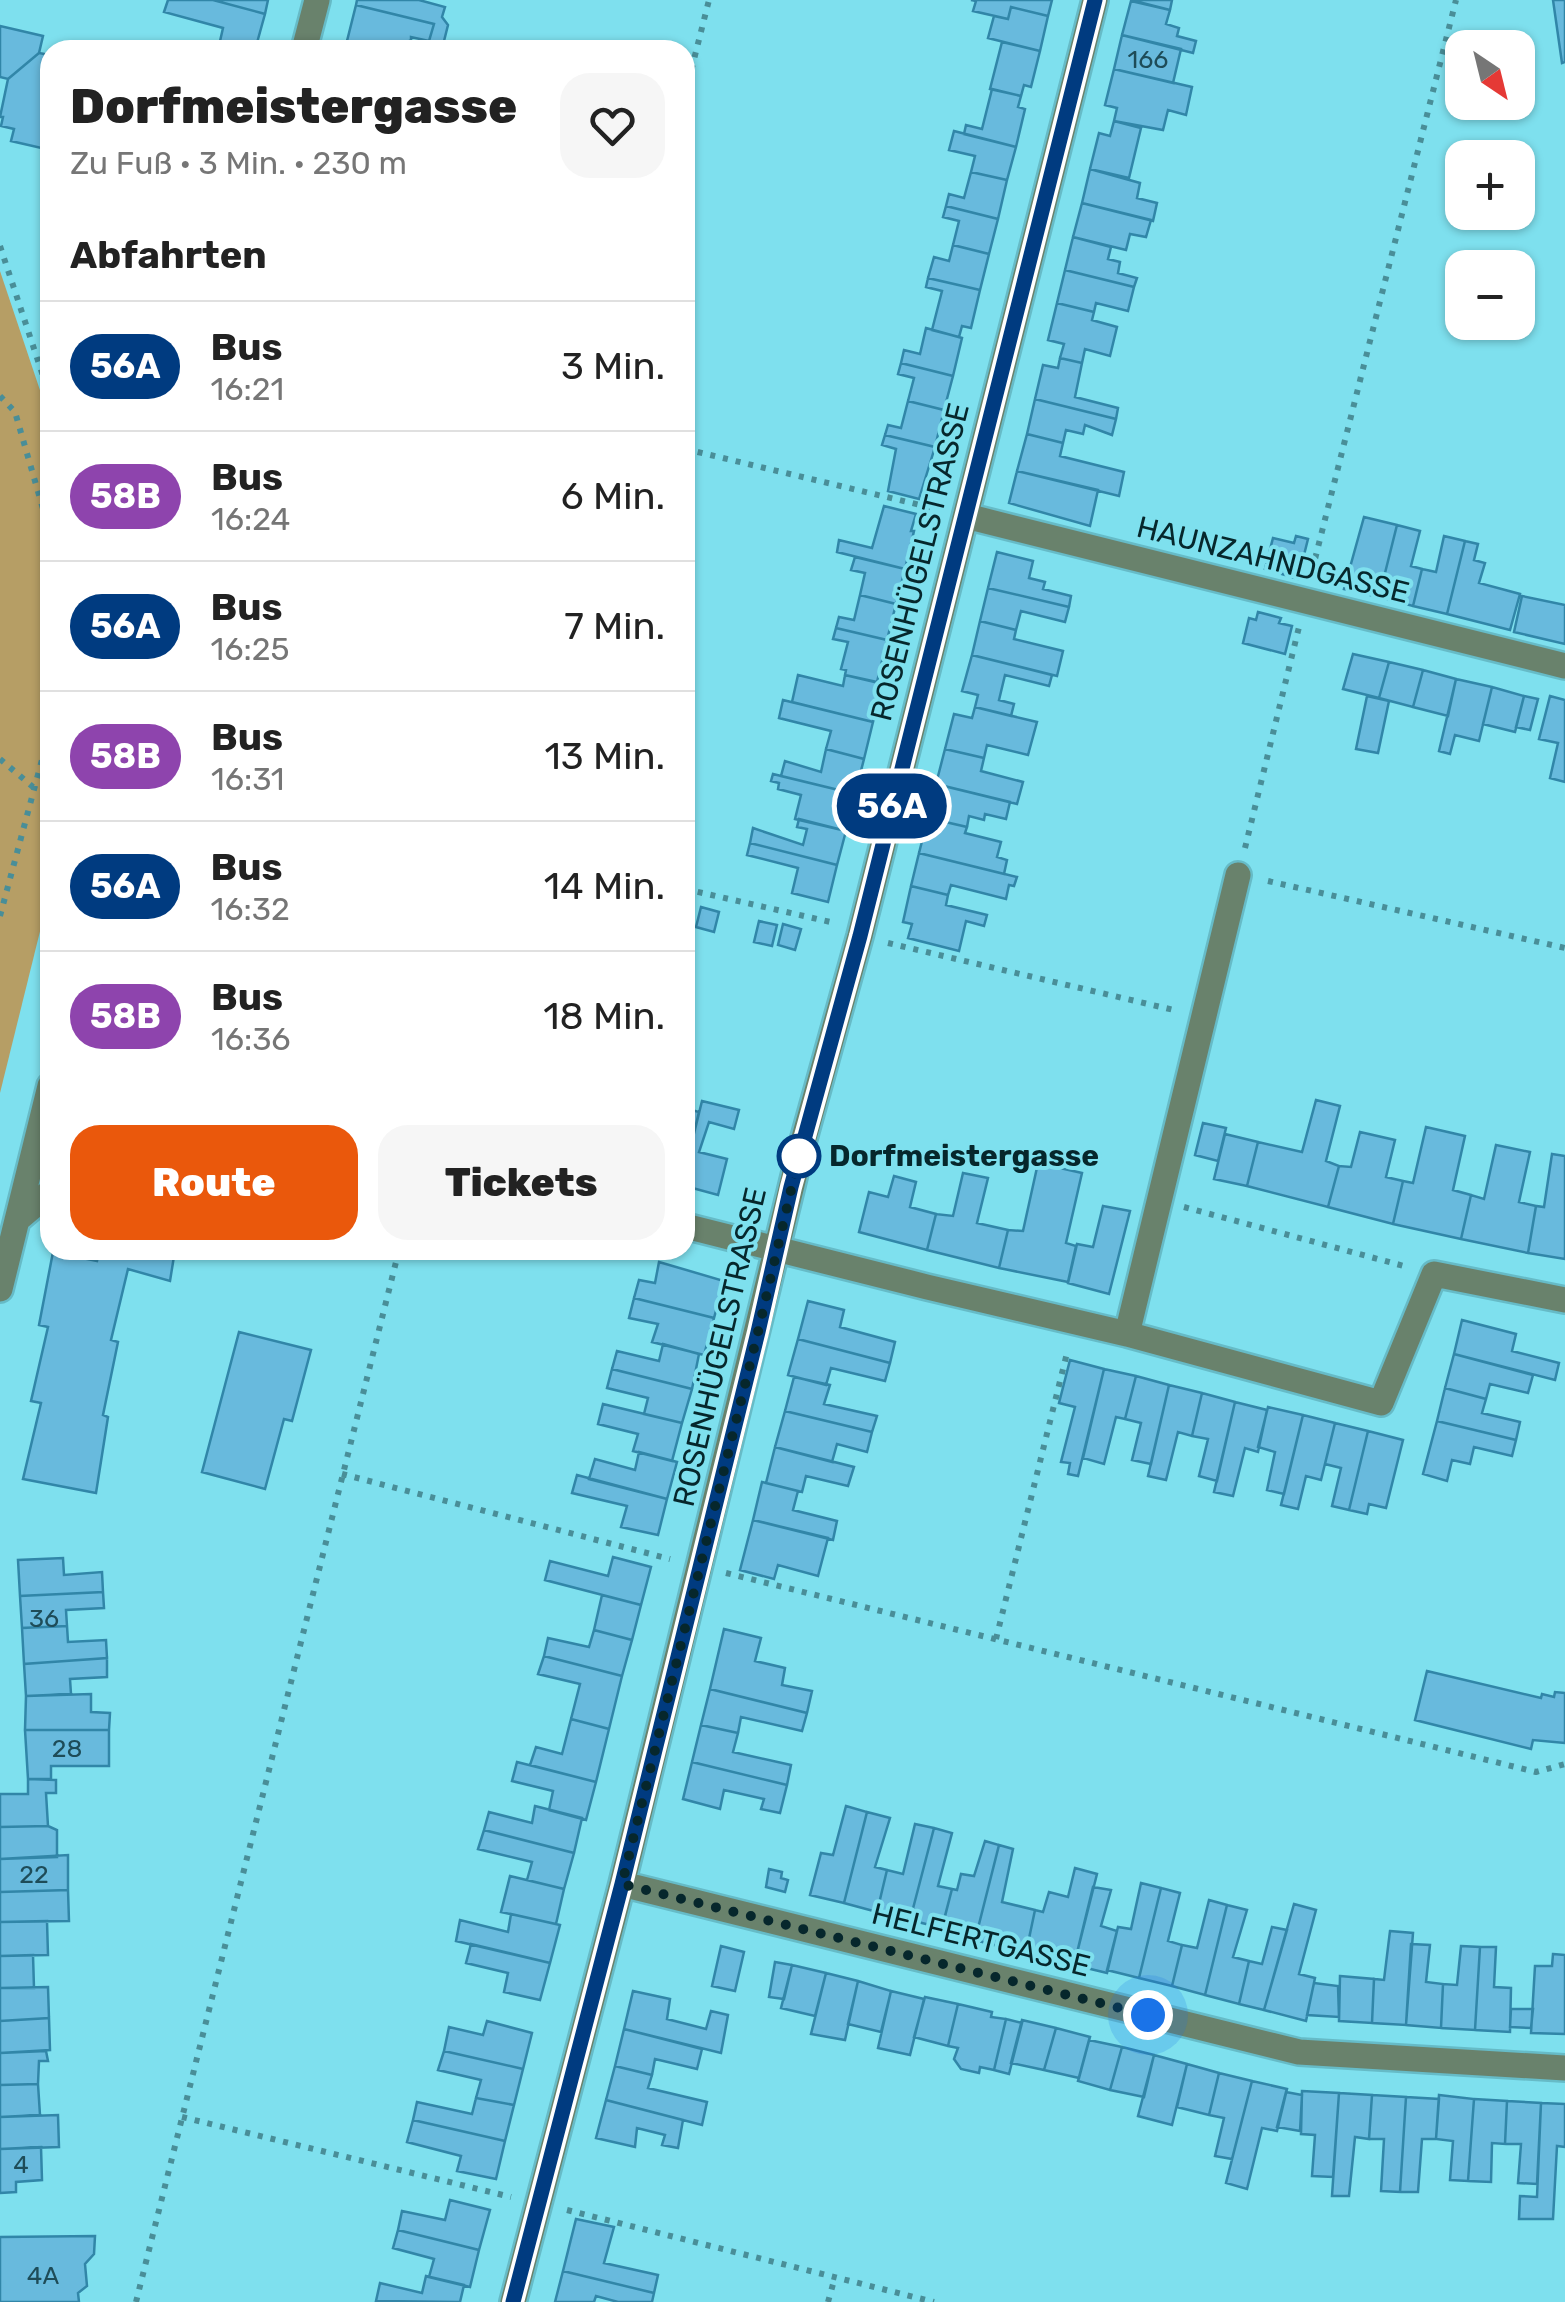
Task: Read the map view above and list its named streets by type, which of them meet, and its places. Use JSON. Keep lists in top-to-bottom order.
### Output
{
  "streets": {
    "street": ["HAUNZAHNDGASSE", "ROSENHÜGELSTRASSE", "HELFERTGASSE"]
  },
  "crossings": [
    ["HAUNZAHNDGASSE", "ROSENHÜGELSTRASSE"],
    ["ROSENHÜGELSTRASSE", "HELFERTGASSE"]
  ],
  "places": ["Dorfmeistergasse"],
  "lines": ["bus line 56A"],
  "house_numbers": [
    "166",
    "36",
    "28",
    "22",
    "4",
    "4A"
  ],
  "north": "bottom right",
  "page": {
    "on_map": "56A",
    "map_buttons": ["+", "−"],
    "heading": [
      ["Dorfmeistergasse", "Zu Fuß · 3 Min. · 230 m"],
      "Abfahrten"
    ],
    "list": [
      {
        "mark": "56A",
        "name": "Bus",
        "note": "16:21",
        "value": "3 Min."
      },
      {
        "mark": "58B",
        "name": "Bus",
        "note": "16:24",
        "value": "6 Min."
      },
      {
        "mark": "56A",
        "name": "Bus",
        "note": "16:25",
        "value": "7 Min."
      },
      {
        "mark": "58B",
        "name": "Bus",
        "note": "16:31",
        "value": "13 Min."
      },
      {
        "mark": "56A",
        "name": "Bus",
        "note": "16:32",
        "value": "14 Min."
      },
      {
        "mark": "58B",
        "name": "Bus",
        "note": "16:36",
        "value": "18 Min."
      }
    ],
    "buttons": ["Route", "Tickets"]
  }
}
